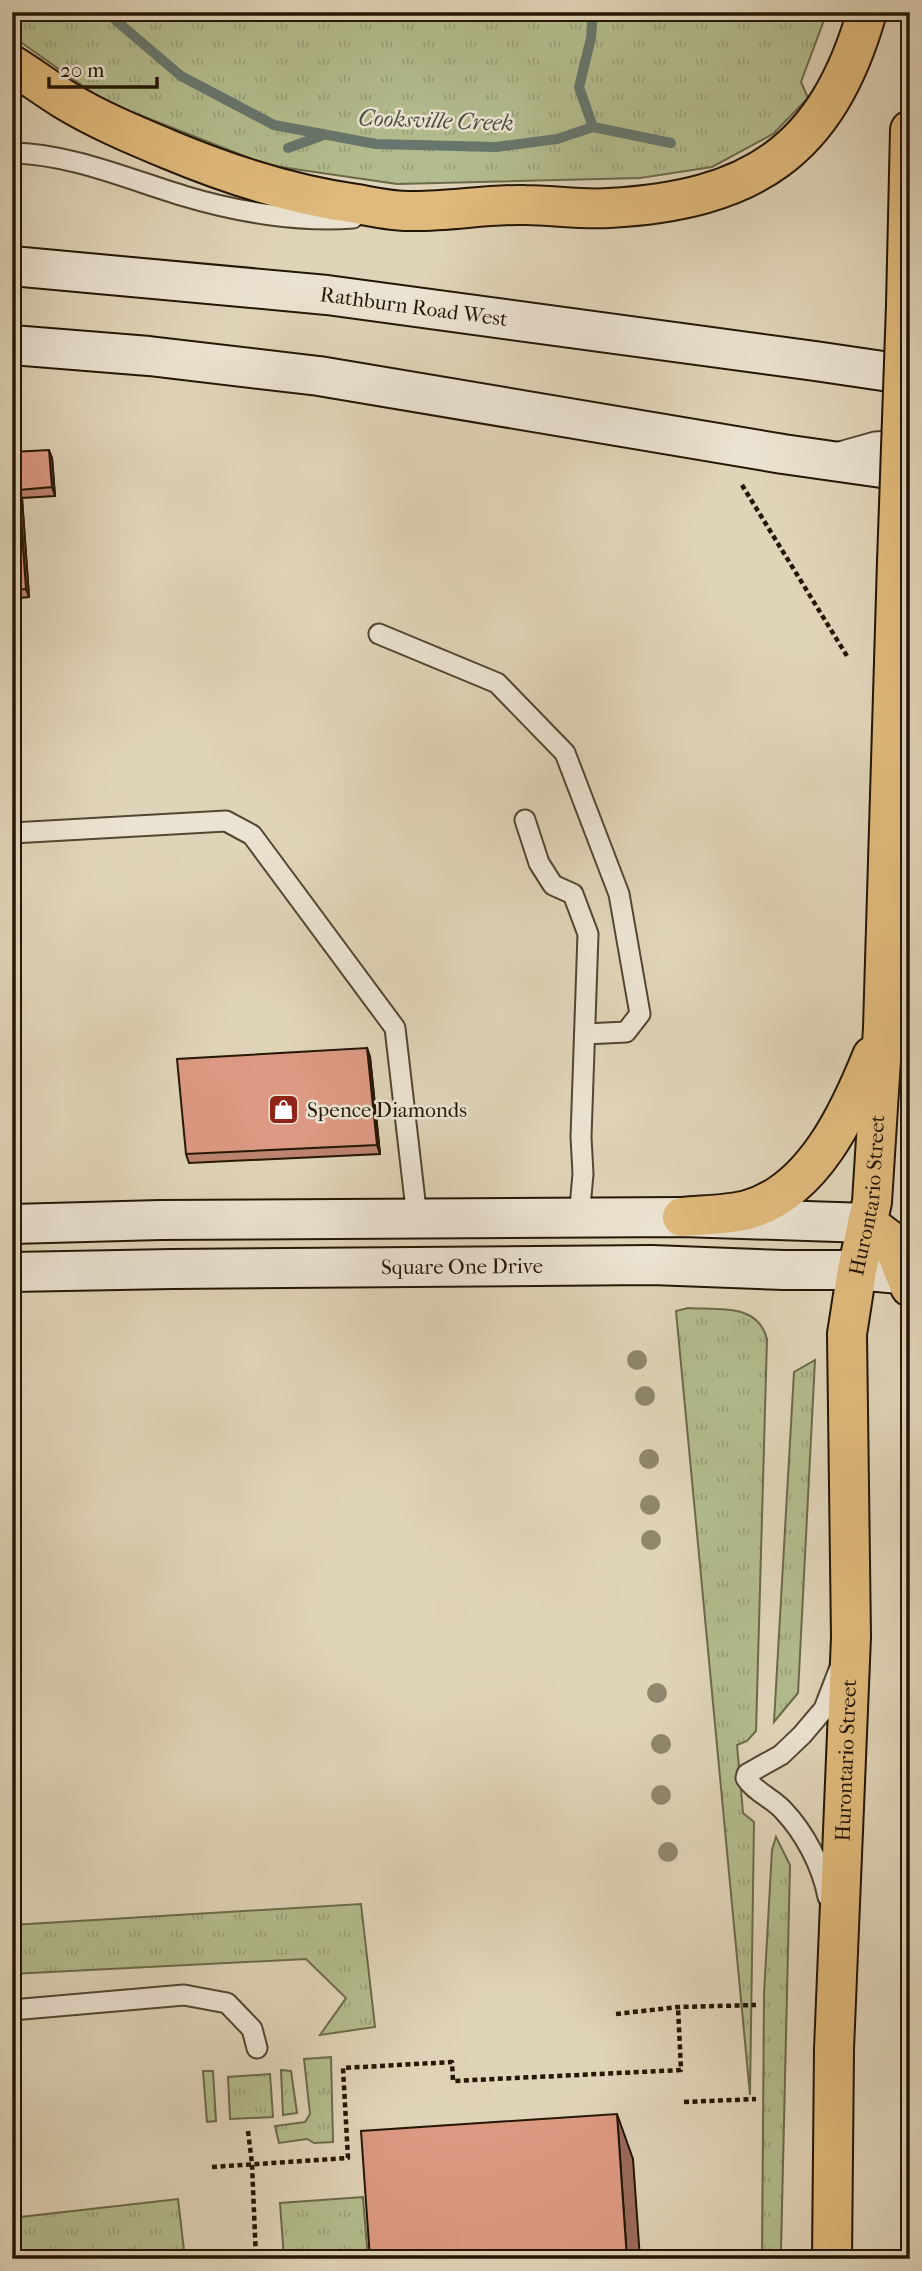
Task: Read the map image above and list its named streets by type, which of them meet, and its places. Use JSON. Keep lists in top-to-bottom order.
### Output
{
  "streets": {
    "main road": ["Hurontario Street"],
    "street": ["Rathburn Road West", "Square One Drive"]
  },
  "crossings": [
    ["Hurontario Street", "Square One Drive"]
  ],
  "water": ["Cooksville Creek"],
  "places": {
    "shop": ["Spence Diamonds"]
  },
  "scale_bar": "20 m"
}
